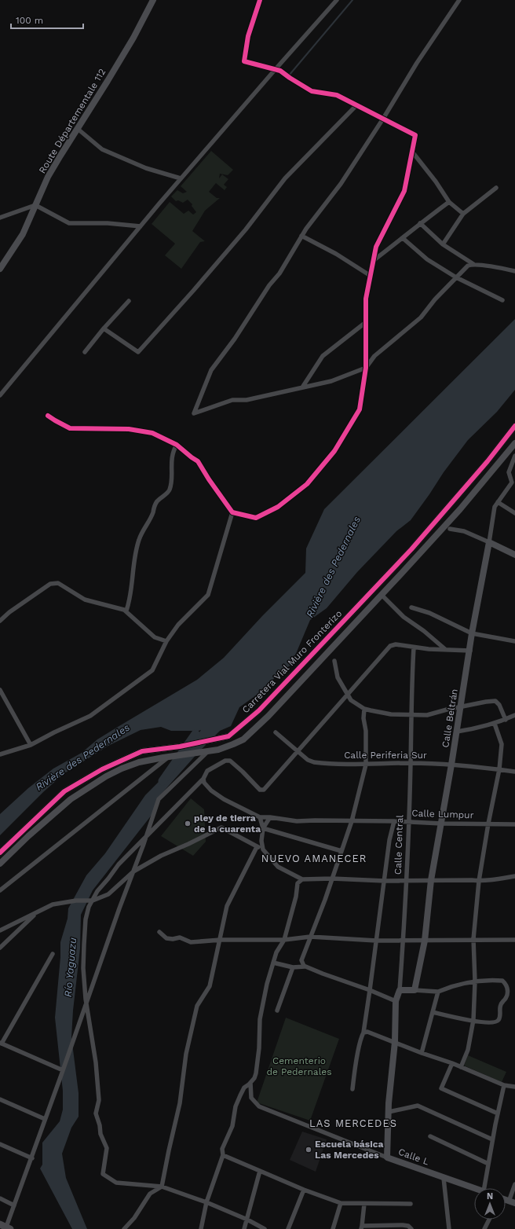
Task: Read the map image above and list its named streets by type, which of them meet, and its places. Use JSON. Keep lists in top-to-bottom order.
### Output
{
  "streets": {
    "street": [
      "Route Départementale 112",
      "Carretera Vial Muro Fronterizo",
      "Calle Beltrán",
      "Calle Periferia Sur",
      "Calle Lumpur",
      "Calle Central",
      "Calle L"
    ]
  },
  "crossings": [
    ["Calle Beltrán", "Calle Periferia Sur"],
    ["Calle Beltrán", "Calle Lumpur"],
    ["Calle Periferia Sur", "Calle Central"],
    ["Calle Lumpur", "Calle Central"],
    ["Calle Central", "Calle L"]
  ],
  "districts": ["NUEVO AMANECER", "LAS MERCEDES"],
  "water": ["Rivière des Pedernales", "Río Yaguazu"],
  "parks": ["Cementerio de Pedernales"],
  "places": ["pley de tierra de la cuarenta", "Escuela básica Las Mercedes"],
  "scale_bar": "100 m",
  "north": "top"
}
